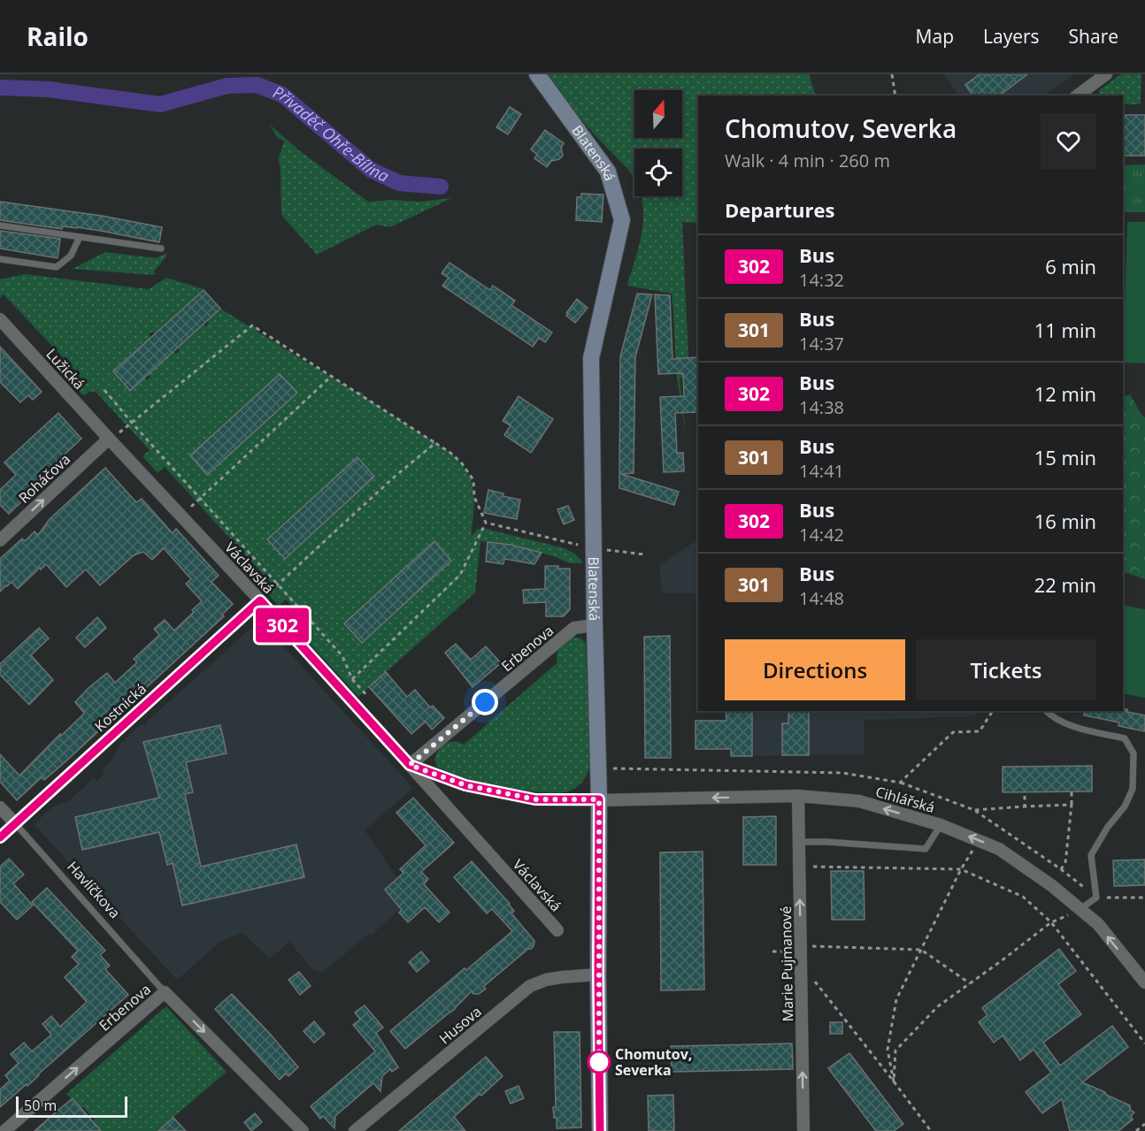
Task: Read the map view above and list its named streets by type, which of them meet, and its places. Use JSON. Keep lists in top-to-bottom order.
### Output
{
  "streets": {
    "street": [
      "Blatenská",
      "Lužická",
      "Roháčova",
      "Václavská",
      "Erbenova",
      "Kostnická",
      "Cihlářská",
      "Havlíčkova",
      "Marie Pujmanové",
      "Husova"
    ]
  },
  "crossings": [
    ["Blatenská", "Václavská"],
    ["Blatenská", "Erbenova"],
    ["Blatenská", "Cihlářská"],
    ["Blatenská", "Husova"],
    ["Lužická", "Roháčova"],
    ["Lužická", "Václavská"],
    ["Roháčova", "Václavská"],
    ["Václavská", "Erbenova"],
    ["Václavská", "Kostnická"],
    ["Václavská", "Cihlářská"],
    ["Erbenova", "Havlíčkova"],
    ["Kostnická", "Havlíčkova"],
    ["Cihlářská", "Marie Pujmanové"]
  ],
  "one_way": ["Roháčova", "Cihlářská", "Marie Pujmanové"],
  "water": ["Přivaděč Ohře-Bílina"],
  "places": ["Chomutov, Severka"],
  "lines": ["bus line 302"],
  "scale_bar": "50 m",
  "north": "top",
  "page": {
    "header": "Railo",
    "nav": ["Map", "Layers", "Share"],
    "on_map": "302",
    "heading": [
      ["Chomutov, Severka", "Walk · 4 min · 260 m"],
      "Departures"
    ],
    "list": [
      {
        "mark": "302",
        "name": "Bus",
        "note": "14:32",
        "value": "6 min"
      },
      {
        "mark": "301",
        "name": "Bus",
        "note": "14:37",
        "value": "11 min"
      },
      {
        "mark": "302",
        "name": "Bus",
        "note": "14:38",
        "value": "12 min"
      },
      {
        "mark": "301",
        "name": "Bus",
        "note": "14:41",
        "value": "15 min"
      },
      {
        "mark": "302",
        "name": "Bus",
        "note": "14:42",
        "value": "16 min"
      },
      {
        "mark": "301",
        "name": "Bus",
        "note": "14:48",
        "value": "22 min"
      }
    ],
    "buttons": ["Directions", "Tickets"],
    "scale": "50 m"
  }
}
